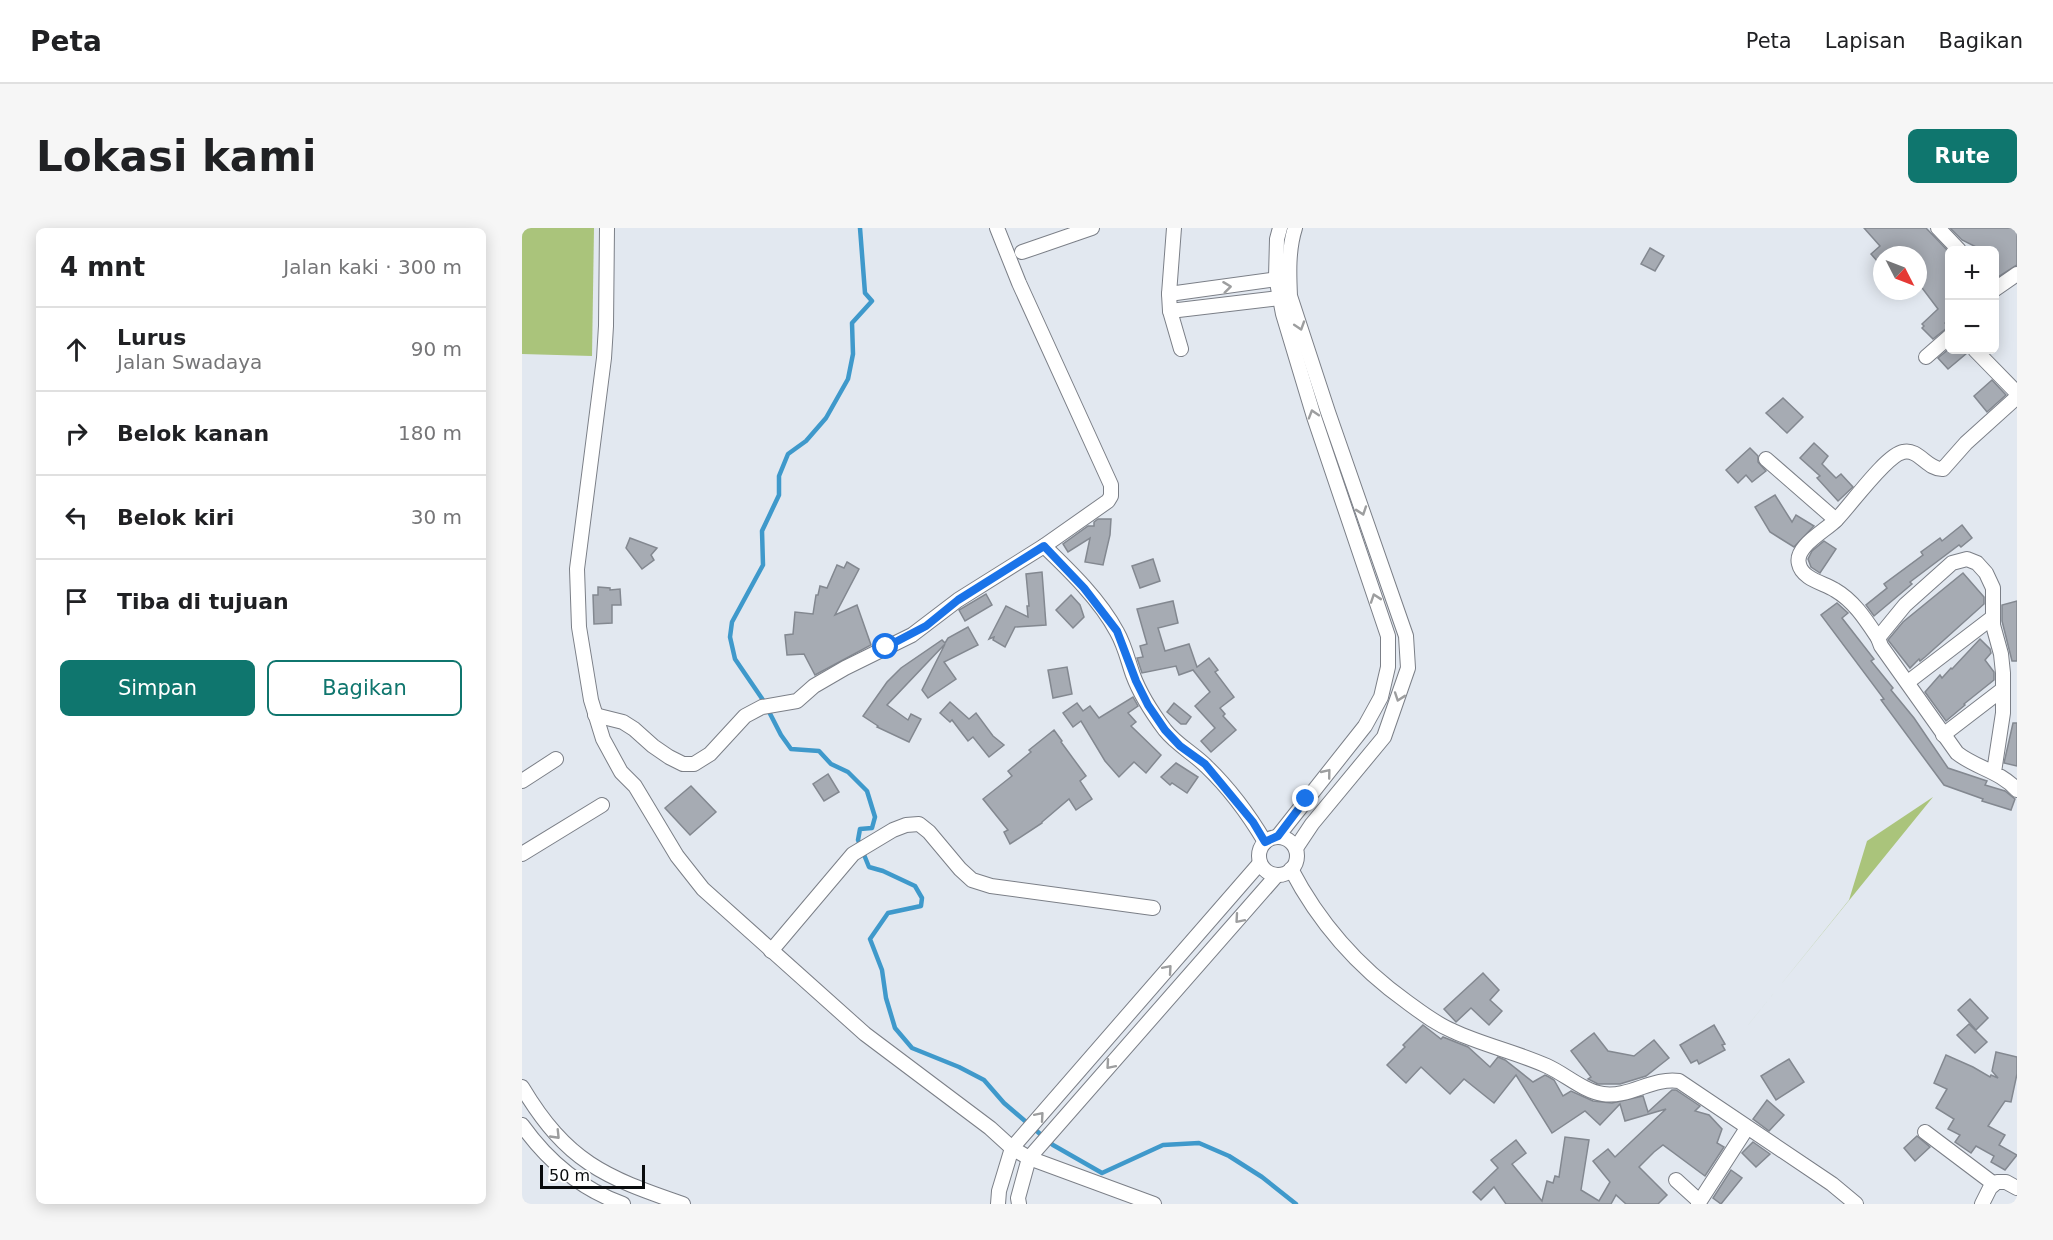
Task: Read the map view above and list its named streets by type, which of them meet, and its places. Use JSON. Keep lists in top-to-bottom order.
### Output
{
  "scale_bar": "50 m",
  "north": "bottom right",
  "page": {
    "header": "Peta",
    "nav": ["Peta", "Lapisan", "Bagikan"],
    "buttons": [
      "Rute",
      ["Simpan", "Bagikan"]
    ],
    "title": "Lokasi kami",
    "heading": ["4 mnt", "Jalan kaki · 300 m"],
    "map_buttons": ["+", "−"],
    "list": [
      ["Lurus", "Jalan Swadaya", "90 m"],
      ["Belok kanan", "180 m"],
      ["Belok kiri", "30 m"],
      "Tiba di tujuan"
    ],
    "scale": "50 m"
  }
}
